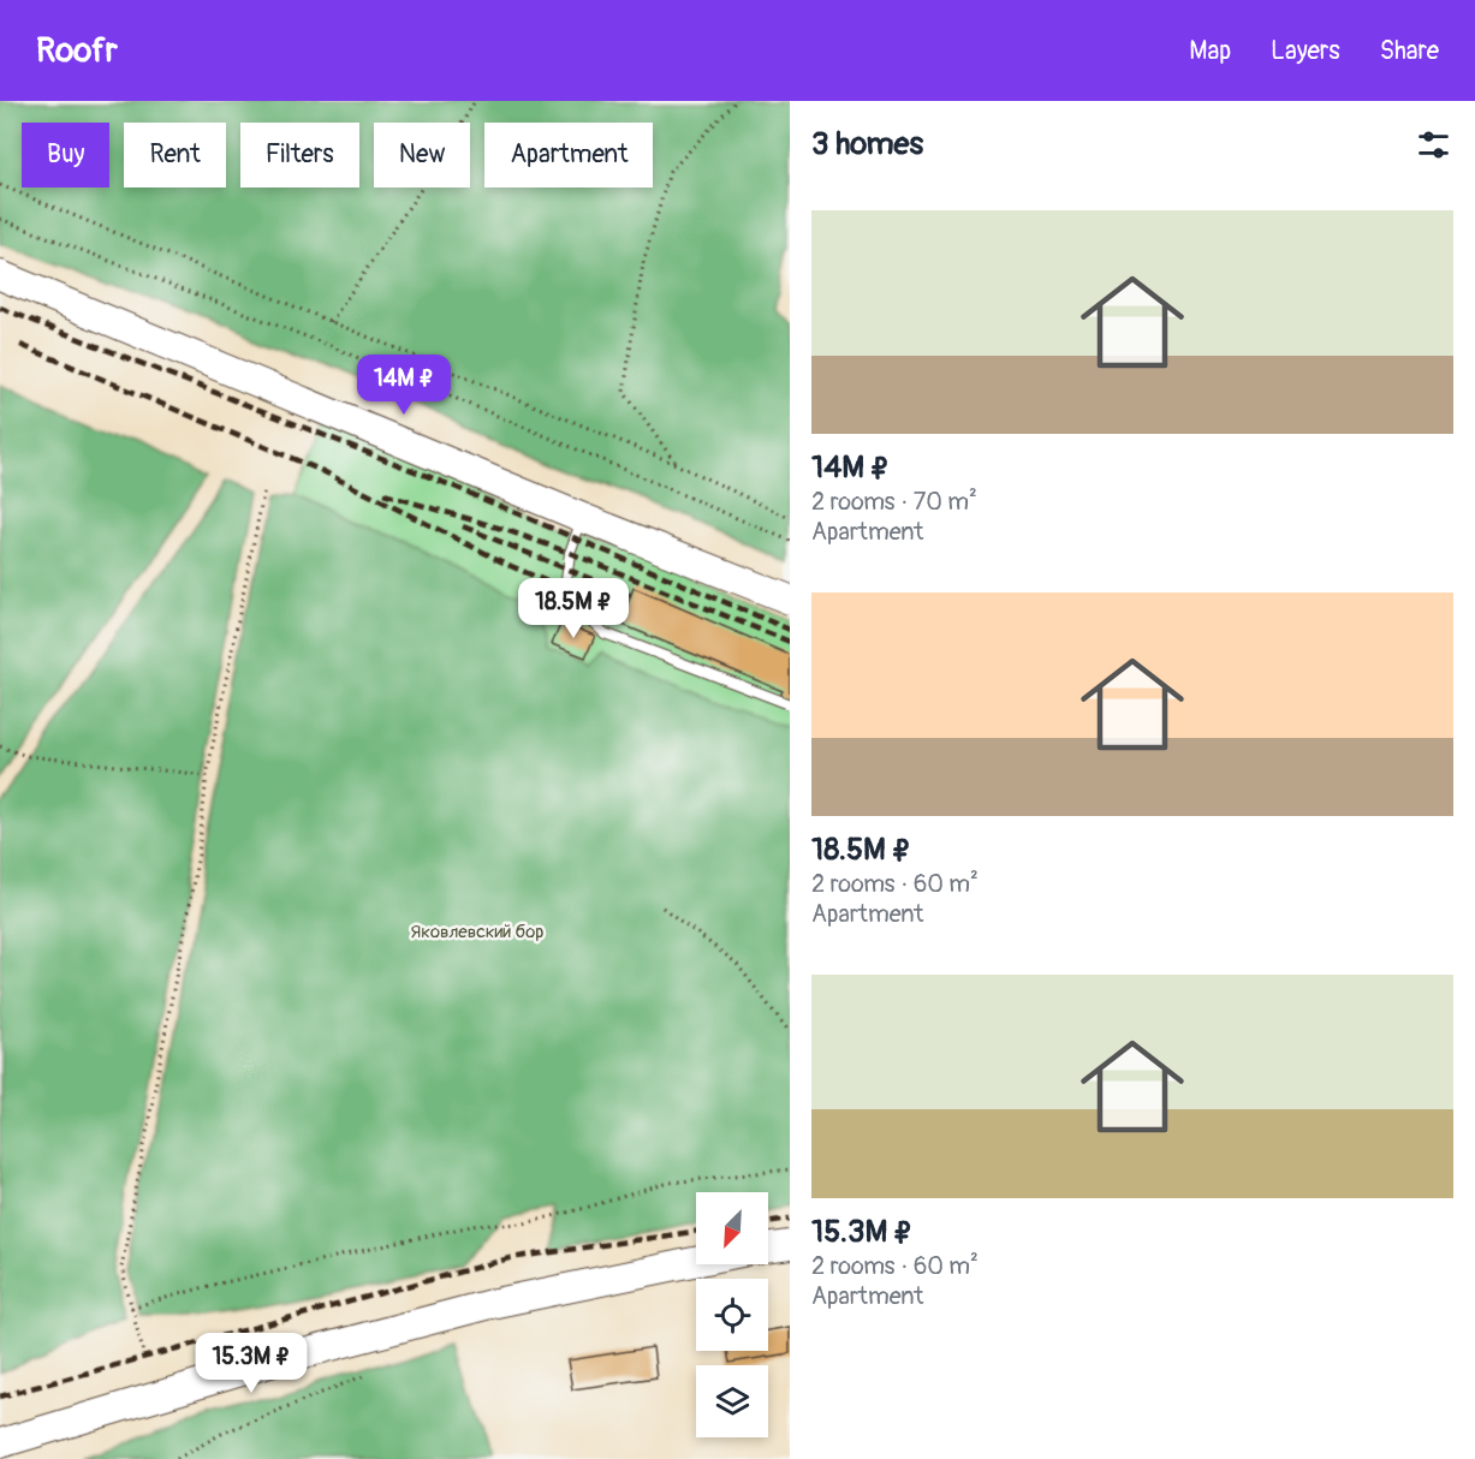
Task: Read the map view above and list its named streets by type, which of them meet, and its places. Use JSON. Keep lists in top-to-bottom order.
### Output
{
  "parks": ["Яковлевский бор"],
  "north": "bottom left",
  "page": {
    "header": "Roofr",
    "nav": ["Map", "Layers", "Share"],
    "heading": "3 homes",
    "chip": [
      "Buy",
      "Rent",
      "Filters",
      "New",
      "Apartment"
    ],
    "list": [
      {
        "name": "14M ₽",
        "note": "2 rooms · 70 m² · Apartment"
      },
      {
        "name": "18.5M ₽",
        "note": "2 rooms · 60 m² · Apartment"
      },
      {
        "name": "15.3M ₽",
        "note": "2 rooms · 60 m² · Apartment"
      }
    ],
    "price": ["14M ₽", "18.5M ₽", "15.3M ₽"]
  }
}
